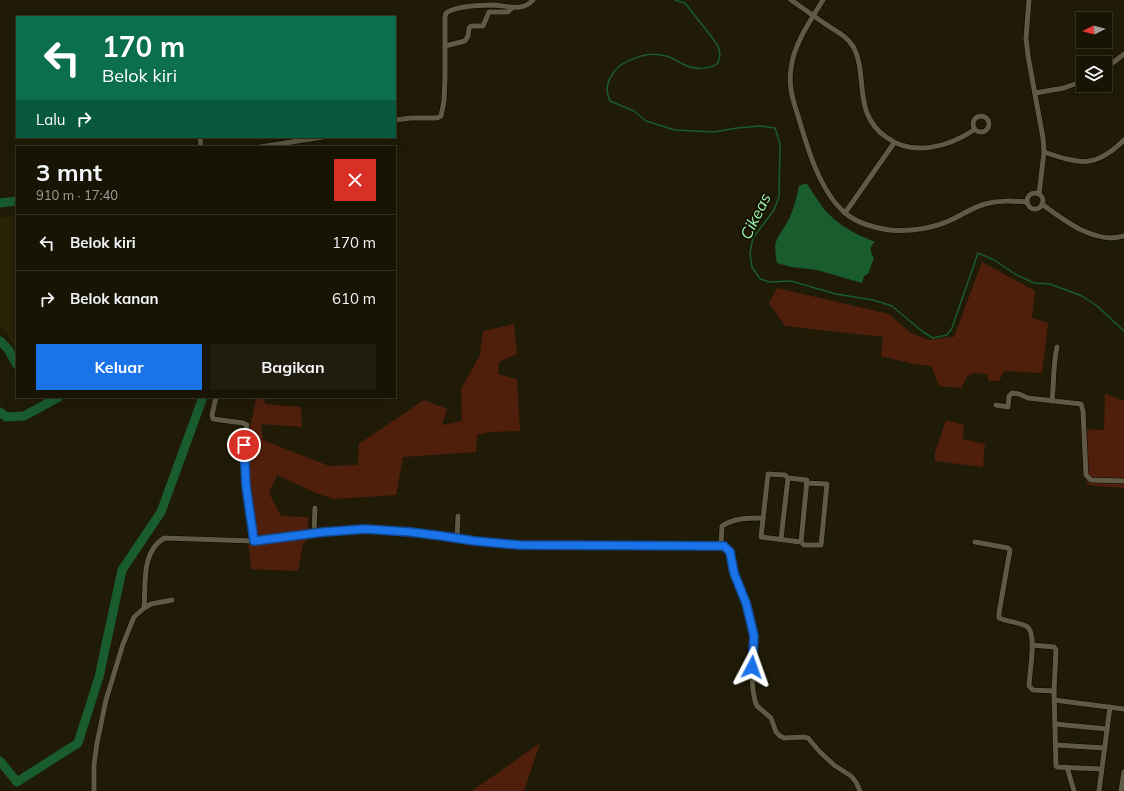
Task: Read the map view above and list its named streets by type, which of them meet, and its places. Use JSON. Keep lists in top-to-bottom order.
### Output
{
  "water": ["Cikeas"],
  "north": "left",
  "page": {
    "turn": ["170 m", "Belok kiri"],
    "then": "Lalu",
    "heading": ["3 mnt", "910 m · 17:40"],
    "list": [
      {
        "name": "Belok kiri",
        "value": "170 m"
      },
      {
        "name": "Belok kanan",
        "value": "610 m"
      }
    ],
    "buttons": ["Keluar", "Bagikan"]
  }
}
